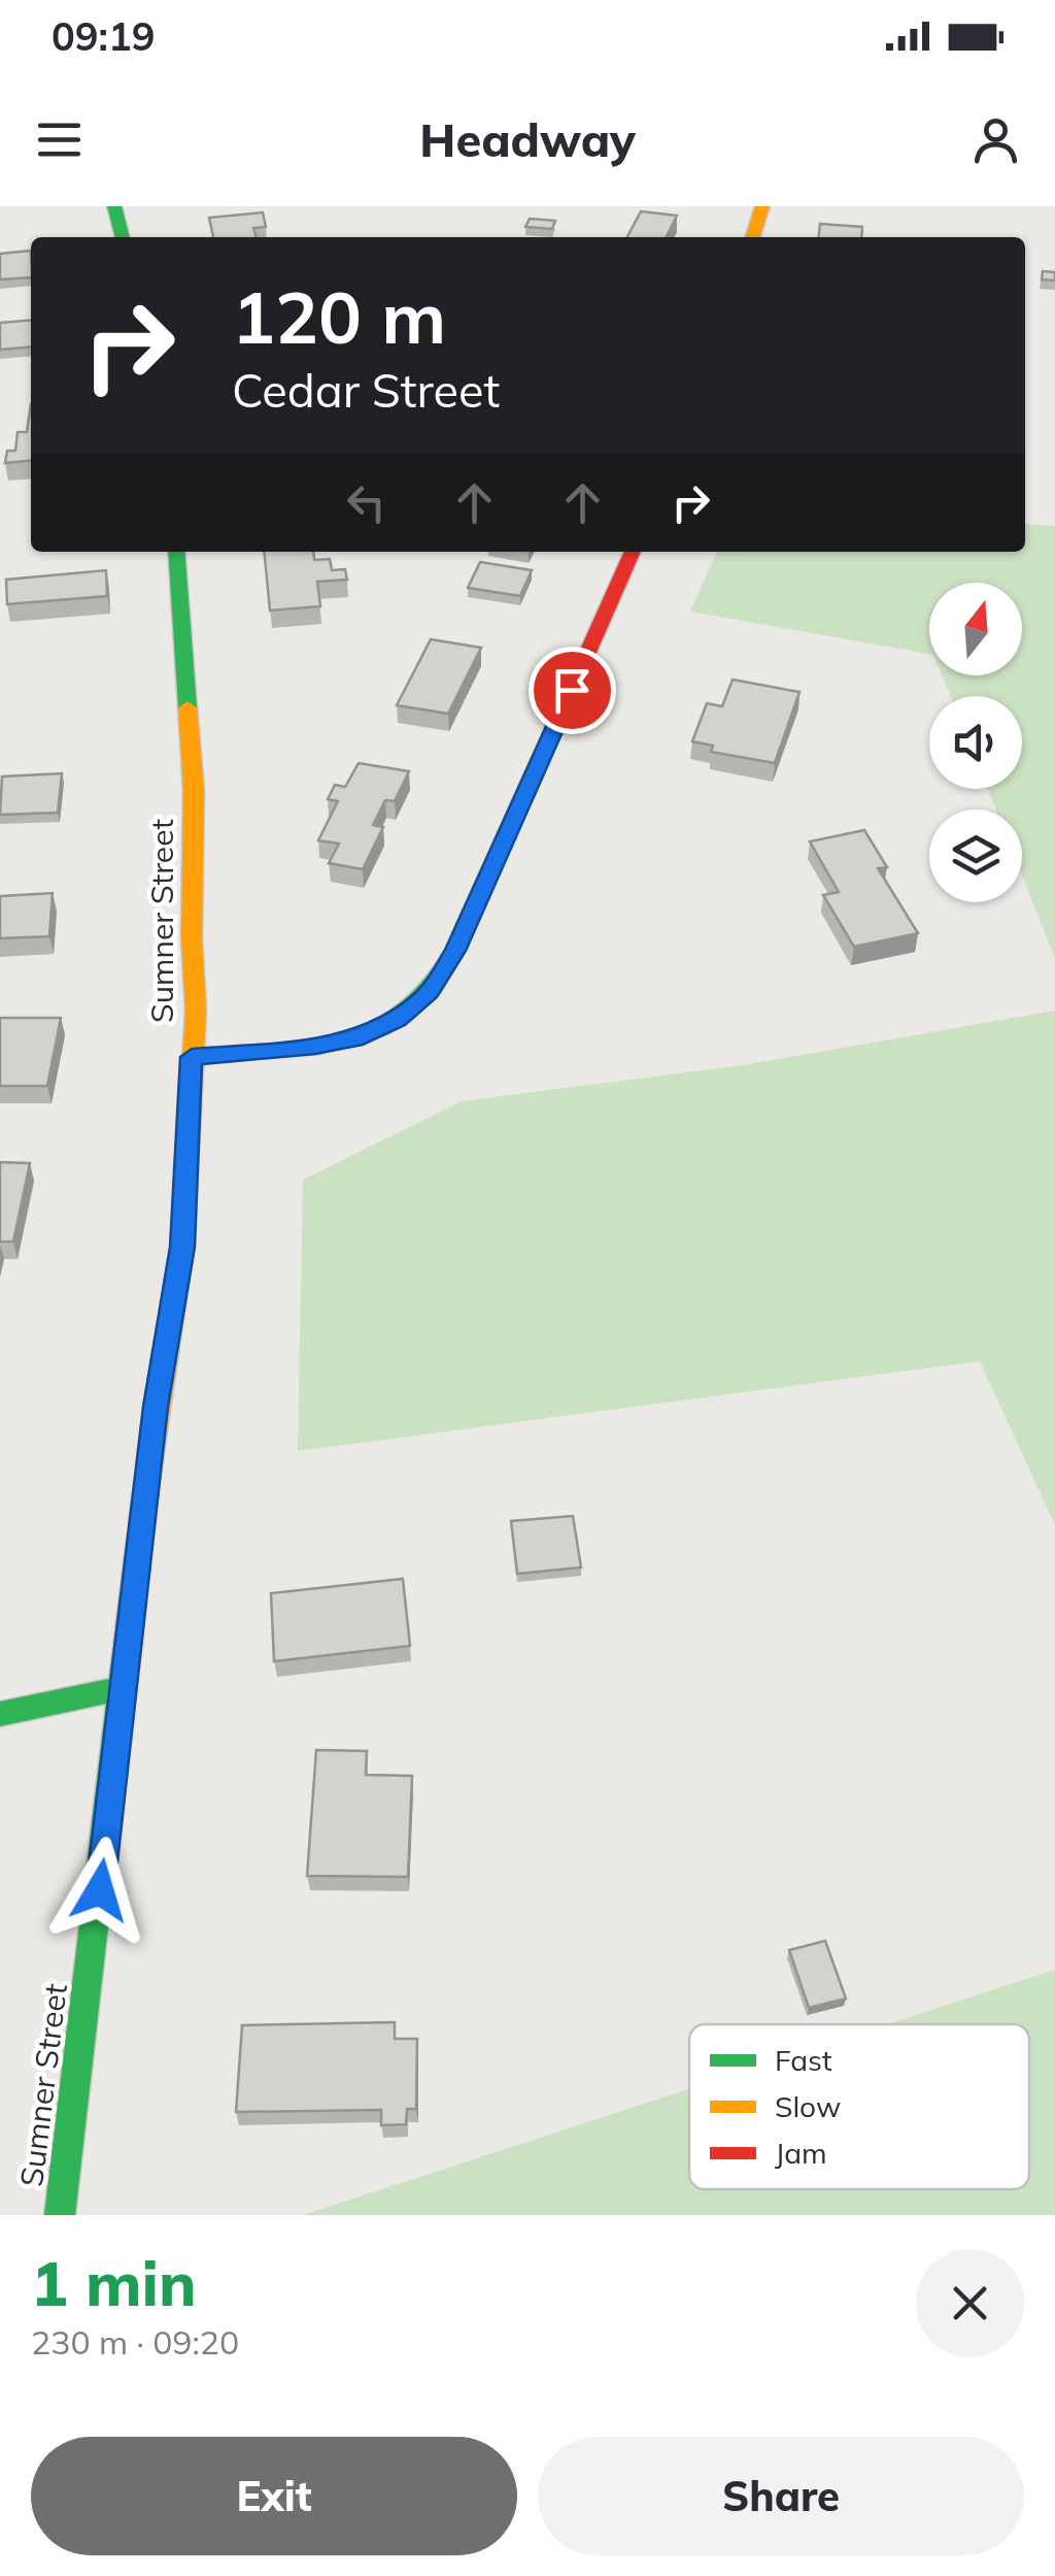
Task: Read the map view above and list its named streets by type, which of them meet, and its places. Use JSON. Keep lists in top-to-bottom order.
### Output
{
  "streets": {
    "main road": ["Sumner Street"]
  },
  "legend": ["Fast", "Slow", "Jam"],
  "north": "top",
  "page": {
    "status": "09:19",
    "header": "Headway",
    "turn": ["120 m", "Cedar Street"],
    "heading": ["1 min", "230 m · 09:20"],
    "buttons": ["Exit", "Share"]
  }
}
